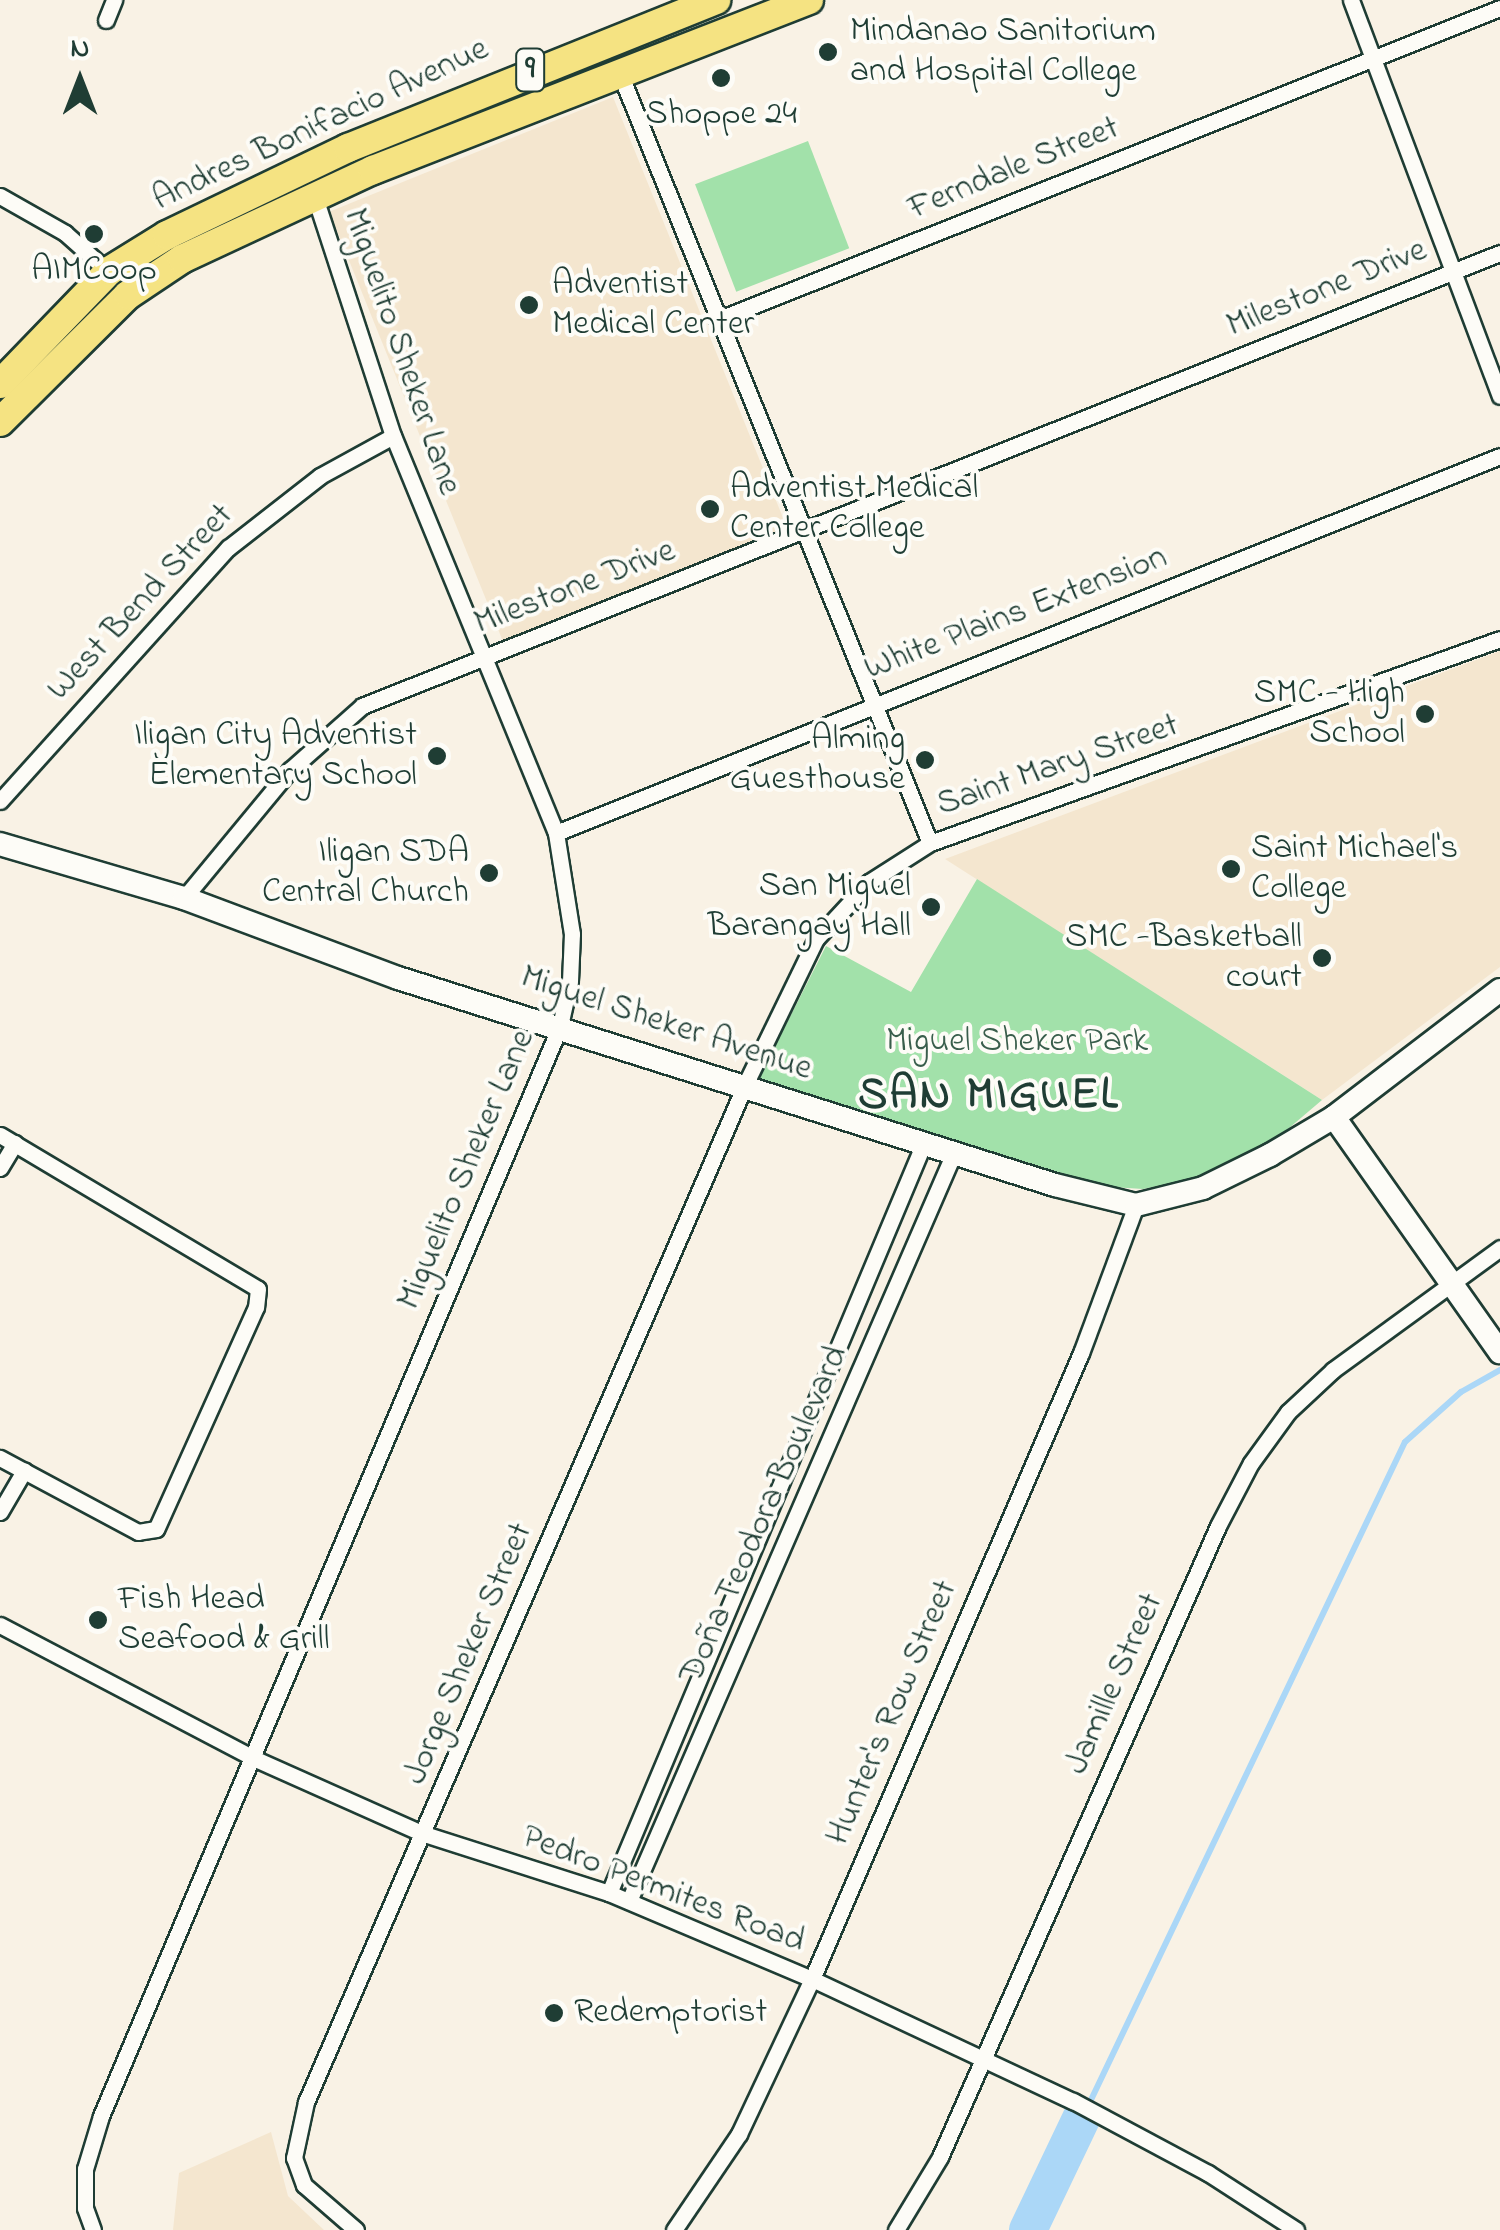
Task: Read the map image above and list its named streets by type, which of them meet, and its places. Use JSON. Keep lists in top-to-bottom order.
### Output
{
  "streets": {
    "highway": ["9", "Andres Bonifacio Avenue"],
    "street": [
      "Ferndale Street",
      "Milestone Drive",
      "Miguelito Sheker Lane",
      "West Bend Street",
      "White Plains Extension",
      "Saint Mary Street",
      "Miguel Sheker Avenue",
      "Doña Teodora Boulevard",
      "Jorge Sheker Street",
      "Jamille Street",
      "Hunter's Row Street",
      "Pedro Permites Road"
    ]
  },
  "crossings": [
    ["Andres Bonifacio Avenue", "Miguelito Sheker Lane"],
    ["Milestone Drive", "Miguelito Sheker Lane"],
    ["Milestone Drive", "Miguel Sheker Avenue"],
    ["Miguelito Sheker Lane", "West Bend Street"],
    ["Miguelito Sheker Lane", "White Plains Extension"],
    ["Miguelito Sheker Lane", "Miguel Sheker Avenue"],
    ["Miguelito Sheker Lane", "Pedro Permites Road"],
    ["Saint Mary Street", "Miguel Sheker Avenue"],
    ["Saint Mary Street", "Jorge Sheker Street"],
    ["Miguel Sheker Avenue", "Doña Teodora Boulevard"],
    ["Miguel Sheker Avenue", "Jorge Sheker Street"],
    ["Miguel Sheker Avenue", "Hunter's Row Street"],
    ["Doña Teodora Boulevard", "Pedro Permites Road"],
    ["Jorge Sheker Street", "Pedro Permites Road"],
    ["Jamille Street", "Pedro Permites Road"],
    ["Hunter's Row Street", "Pedro Permites Road"]
  ],
  "districts": ["SAN MIGUEL"],
  "parks": ["Miguel Sheker Park"],
  "places": [
    "Mindanao Sanitorium and Hospital College",
    "Shoppe 24",
    "AIMCoop",
    "Adventist Medical Center",
    "Adventist Medical Center College",
    "SMC - High School",
    "Iligan City Adventist Elementary School",
    "Alming Guesthouse",
    "Saint Michael's College",
    "Iligan SDA Central Church",
    "San Miguel Barangay Hall",
    "SMC -Basketball court",
    "Fish Head Seafood & Grill",
    "Redemptorist"
  ],
  "north": "top"
}
